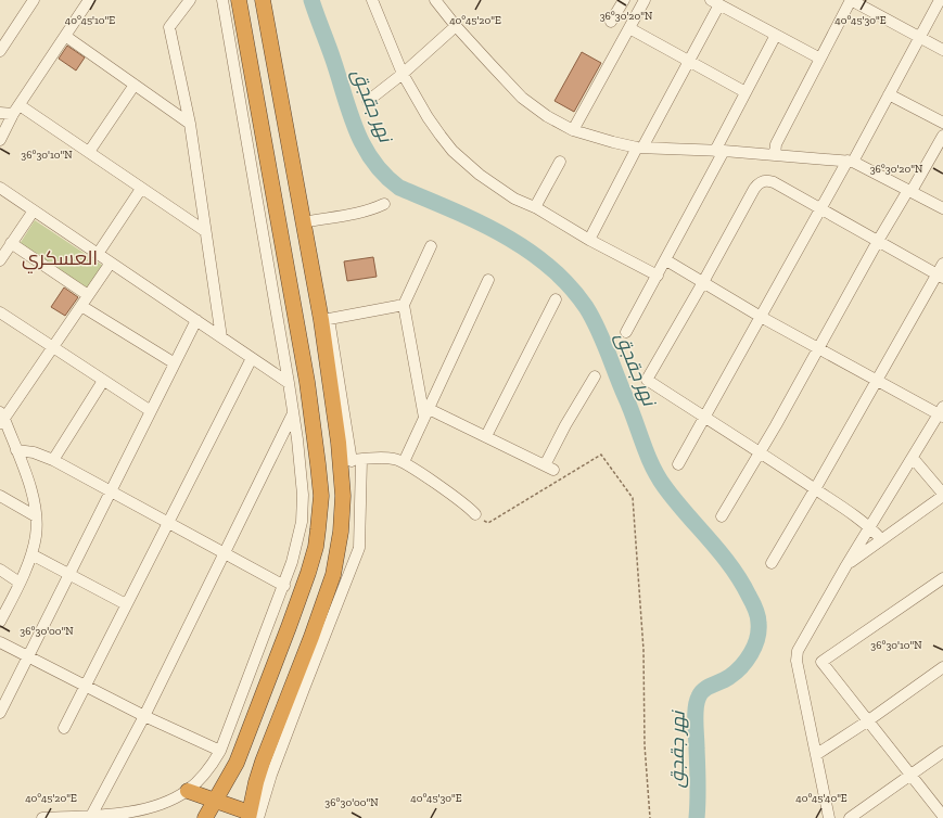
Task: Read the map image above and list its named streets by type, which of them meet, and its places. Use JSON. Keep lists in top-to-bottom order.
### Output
{
  "districts": ["العسكري"],
  "water": ["نهر جقجق"],
  "coordinates": [
    "36°30'20\"N",
    "40°45'10\"E",
    "40°45'20\"E",
    "40°45'30\"E",
    "36°30'10\"N",
    "36°30'00\"N",
    "40°45'40\"E"
  ]
}
